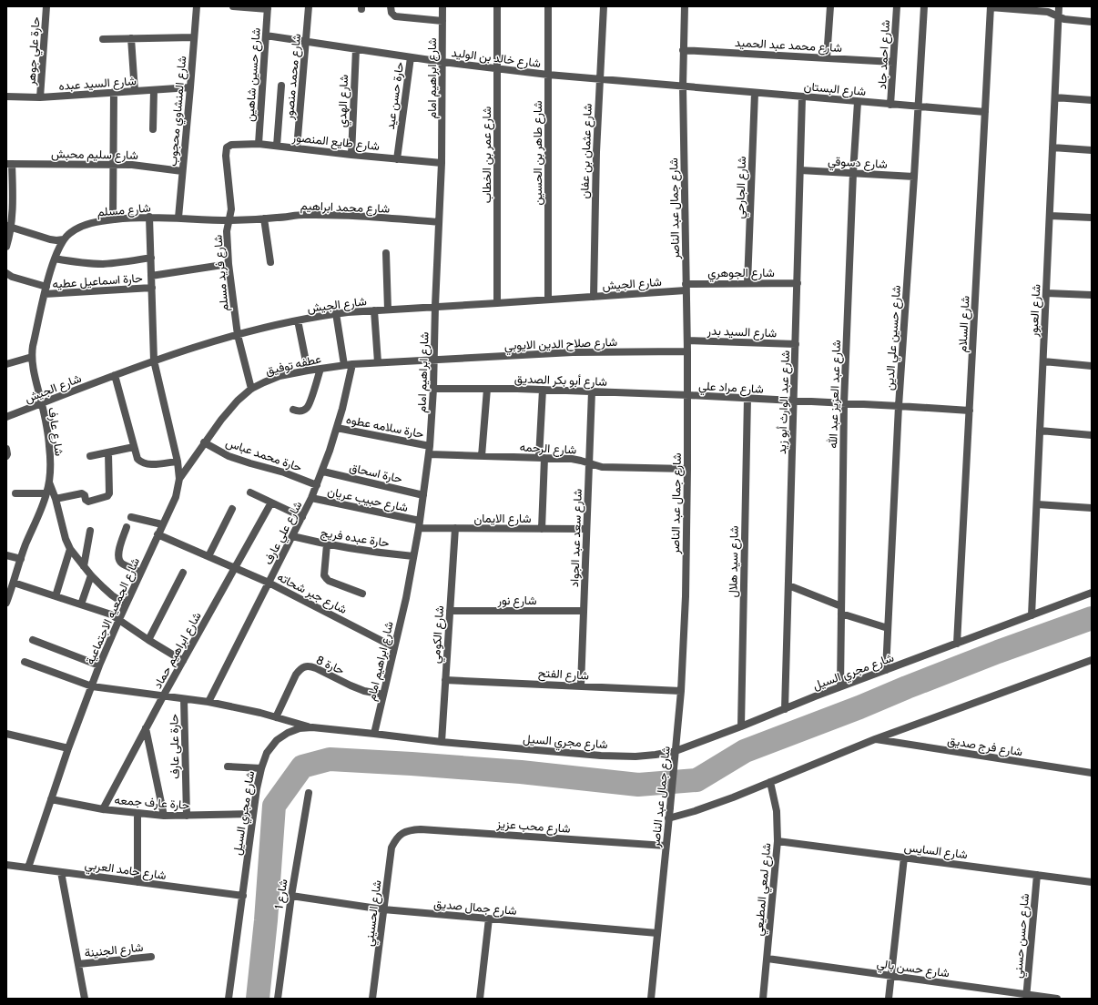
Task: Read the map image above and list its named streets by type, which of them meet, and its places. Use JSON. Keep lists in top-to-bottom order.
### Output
{
  "streets": {
    "street": [
      "شارع محمد عبد الحميد",
      "حارة علي جوهر",
      "شارع احمد جاد",
      "شارع خالد بن الوليد",
      "شارع حسين شاهين",
      "شارع محمد منصور",
      "شارع ابراهيم امام",
      "شارع السيد عبده",
      "شارع البستان",
      "حارة حسن عيد",
      "شارع الهدي",
      "شارع المنشاوي محجوب",
      "شارع طايع المنصور",
      "شارع عثمان بن عفان",
      "شارع طاهر بن الحسين",
      "شارع سليم محبش",
      "شارع عمر بن الخطاب",
      "شارع دسوقي",
      "شارع الجارحي",
      "شارع محمد ابراهيم",
      "شارع جمال عبد الناصر",
      "شارع مسلم",
      "شارع الجوهري",
      "شارع فريد مسلم",
      "حارة اسماعيل عطيه",
      "شارع الجيش",
      "شارع العبور",
      "شارع السلام",
      "شارع السيد بدر",
      "شارع حسين علي الدين",
      "شارع صلاح الدين الايوبي",
      "عطفه توفيق",
      "شارع أبو بكر الصديق",
      "شارع مراد علي",
      "شارع عبد العزيز عبد الله",
      "شارع عبد الوارث أبو زيد",
      "حارة سلامه عطوه",
      "شارع عارف",
      "شارع الرحمه",
      "حارة محمد عباس",
      "حارة اسحاق",
      "شارع حبيب عريان",
      "شارع الايمان",
      "شارع علي عارف",
      "حارة عبده فريج",
      "شارع سعد عبد الجواد",
      "شارع سيد هلال",
      "شارع جبر شحاته",
      "شارع نور",
      "شارع الجمعيه الاجتماعية",
      "شارع الكومي",
      "شارع ابراهيم حماد",
      "حارة 8",
      "شارع مجري السيل",
      "شارع الفتح",
      "شارع فرج صديق",
      "حارة على عارف",
      "حارة عارف جمعه",
      "شارع محب عزيز",
      "شارع السايس",
      "شارع حامد العربي",
      "شارع لمعي المطيعي",
      "شارع 1",
      "شارع جمال صديق",
      "شارع الحسيني",
      "شارع حسن حسني",
      "شارع الجنينة",
      "شارع حسن بالي"
    ]
  },
  "crossings": [
    ["شارع محمد عبد الحميد", "شارع احمد جاد"],
    ["شارع محمد عبد الحميد", "شارع جمال عبد الناصر"],
    ["حارة علي جوهر", "شارع السيد عبده"],
    ["شارع احمد جاد", "شارع البستان"],
    ["شارع خالد بن الوليد", "شارع حسين شاهين"],
    ["شارع خالد بن الوليد", "شارع محمد منصور"],
    ["شارع خالد بن الوليد", "شارع ابراهيم امام"],
    ["شارع خالد بن الوليد", "شارع البستان"],
    ["شارع خالد بن الوليد", "حارة حسن عيد"],
    ["شارع خالد بن الوليد", "شارع الهدي"],
    ["شارع خالد بن الوليد", "شارع عثمان بن عفان"],
    ["شارع خالد بن الوليد", "شارع طاهر بن الحسين"],
    ["شارع خالد بن الوليد", "شارع عمر بن الخطاب"],
    ["شارع خالد بن الوليد", "شارع جمال عبد الناصر"],
    ["شارع حسين شاهين", "شارع طايع المنصور"],
    ["شارع محمد منصور", "شارع طايع المنصور"],
    ["شارع ابراهيم امام", "شارع طايع المنصور"],
    ["شارع ابراهيم امام", "شارع محمد ابراهيم"],
    ["شارع ابراهيم امام", "شارع الجيش"],
    ["شارع ابراهيم امام", "شارع صلاح الدين الايوبي"],
    ["شارع ابراهيم امام", "عطفه توفيق"],
    ["شارع ابراهيم امام", "شارع أبو بكر الصديق"],
    ["شارع ابراهيم امام", "حارة سلامه عطوه"],
    ["شارع ابراهيم امام", "شارع الرحمه"],
    ["شارع ابراهيم امام", "حارة اسحاق"],
    ["شارع ابراهيم امام", "شارع حبيب عريان"],
    ["شارع ابراهيم امام", "شارع الايمان"],
    ["شارع ابراهيم امام", "حارة عبده فريج"],
    ["شارع ابراهيم امام", "شارع جبر شحاته"],
    ["شارع ابراهيم امام", "حارة 8"],
    ["شارع ابراهيم امام", "شارع مجري السيل"],
    ["شارع السيد عبده", "شارع المنشاوي محجوب"],
    ["شارع البستان", "شارع الجارحي"],
    ["شارع البستان", "شارع جمال عبد الناصر"],
    ["شارع البستان", "شارع السلام"],
    ["شارع البستان", "شارع حسين علي الدين"],
    ["شارع البستان", "شارع عبد العزيز عبد الله"],
    ["شارع البستان", "شارع عبد الوارث أبو زيد"],
    ["حارة حسن عيد", "شارع طايع المنصور"],
    ["شارع الهدي", "شارع طايع المنصور"],
    ["شارع المنشاوي محجوب", "شارع سليم محبش"],
    ["شارع المنشاوي محجوب", "شارع مسلم"],
    ["شارع طايع المنصور", "شارع فريد مسلم"],
    ["شارع عثمان بن عفان", "شارع الجيش"],
    ["شارع طاهر بن الحسين", "شارع الجيش"],
    ["شارع عمر بن الخطاب", "شارع الجيش"],
    ["شارع دسوقي", "شارع حسين علي الدين"],
    ["شارع دسوقي", "شارع عبد العزيز عبد الله"],
    ["شارع دسوقي", "شارع عبد الوارث أبو زيد"],
    ["شارع الجارحي", "شارع الجوهري"],
    ["شارع محمد ابراهيم", "شارع مسلم"],
    ["شارع محمد ابراهيم", "شارع فريد مسلم"],
    ["شارع جمال عبد الناصر", "شارع الجوهري"],
    ["شارع جمال عبد الناصر", "شارع الجيش"],
    ["شارع جمال عبد الناصر", "شارع السيد بدر"],
    ["شارع جمال عبد الناصر", "شارع صلاح الدين الايوبي"],
    ["شارع جمال عبد الناصر", "شارع أبو بكر الصديق"],
    ["شارع جمال عبد الناصر", "شارع مراد علي"],
    ["شارع جمال عبد الناصر", "شارع الرحمه"],
    ["شارع جمال عبد الناصر", "شارع مجري السيل"],
    ["شارع جمال عبد الناصر", "شارع الفتح"],
    ["شارع جمال عبد الناصر", "شارع محب عزيز"],
    ["شارع جمال عبد الناصر", "شارع جمال صديق"],
    ["شارع مسلم", "شارع فريد مسلم"],
    ["شارع مسلم", "شارع عارف"],
    ["شارع مسلم", "شارع الجمعيه الاجتماعية"],
    ["شارع الجوهري", "شارع الجيش"],
    ["شارع الجوهري", "شارع عبد الوارث أبو زيد"],
    ["شارع فريد مسلم", "شارع الجيش"],
    ["شارع فريد مسلم", "عطفه توفيق"],
    ["حارة اسماعيل عطيه", "شارع عارف"],
    ["حارة اسماعيل عطيه", "شارع الجمعيه الاجتماعية"],
    ["شارع الجيش", "شارع عارف"],
    ["شارع الجيش", "شارع الجمعيه الاجتماعية"],
    ["شارع العبور", "شارع مجري السيل"],
    ["شارع السلام", "شارع مراد علي"],
    ["شارع السلام", "شارع مجري السيل"],
    ["شارع السيد بدر", "شارع عبد الوارث أبو زيد"],
    ["شارع حسين علي الدين", "شارع مراد علي"],
    ["شارع حسين علي الدين", "شارع مجري السيل"],
    ["شارع صلاح الدين الايوبي", "عطفه توفيق"],
    ["عطفه توفيق", "حارة محمد عباس"],
    ["عطفه توفيق", "شارع علي عارف"],
    ["عطفه توفيق", "شارع الجمعيه الاجتماعية"],
    ["شارع أبو بكر الصديق", "شارع مراد علي"],
    ["شارع أبو بكر الصديق", "شارع سعد عبد الجواد"],
    ["شارع مراد علي", "شارع عبد العزيز عبد الله"],
    ["شارع مراد علي", "شارع عبد الوارث أبو زيد"],
    ["شارع مراد علي", "شارع سيد هلال"],
    ["شارع عبد العزيز عبد الله", "شارع مجري السيل"],
    ["شارع عبد الوارث أبو زيد", "شارع مجري السيل"],
    ["حارة سلامه عطوه", "شارع علي عارف"],
    ["شارع الرحمه", "شارع سعد عبد الجواد"],
    ["حارة محمد عباس", "شارع علي عارف"],
    ["حارة اسحاق", "شارع علي عارف"],
    ["شارع حبيب عريان", "شارع الايمان"],
    ["شارع حبيب عريان", "شارع علي عارف"],
    ["شارع الايمان", "شارع سعد عبد الجواد"],
    ["شارع الايمان", "شارع الكومي"],
    ["شارع علي عارف", "حارة عبده فريج"],
    ["شارع علي عارف", "شارع جبر شحاته"],
    ["شارع سعد عبد الجواد", "شارع نور"],
    ["شارع سعد عبد الجواد", "شارع الفتح"],
    ["شارع سيد هلال", "شارع مجري السيل"],
    ["شارع جبر شحاته", "شارع الجمعيه الاجتماعية"],
    ["شارع جبر شحاته", "شارع ابراهيم حماد"],
    ["شارع نور", "شارع الكومي"],
    ["شارع الجمعيه الاجتماعية", "حارة عارف جمعه"],
    ["شارع الجمعيه الاجتماعية", "شارع حامد العربي"],
    ["شارع الكومي", "شارع مجري السيل"],
    ["شارع الكومي", "شارع الفتح"],
    ["شارع ابراهيم حماد", "حارة عارف جمعه"],
    ["شارع مجري السيل", "حارة عارف جمعه"],
    ["شارع مجري السيل", "شارع حامد العربي"],
    ["حارة على عارف", "حارة عارف جمعه"],
    ["شارع محب عزيز", "شارع الحسيني"],
    ["شارع السايس", "شارع لمعي المطيعي"],
    ["شارع السايس", "شارع حسن حسني"],
    ["شارع لمعي المطيعي", "شارع حسن بالي"],
    ["شارع 1", "شارع جمال صديق"],
    ["شارع جمال صديق", "شارع الحسيني"],
    ["شارع حسن حسني", "شارع حسن بالي"]
  ]
}
